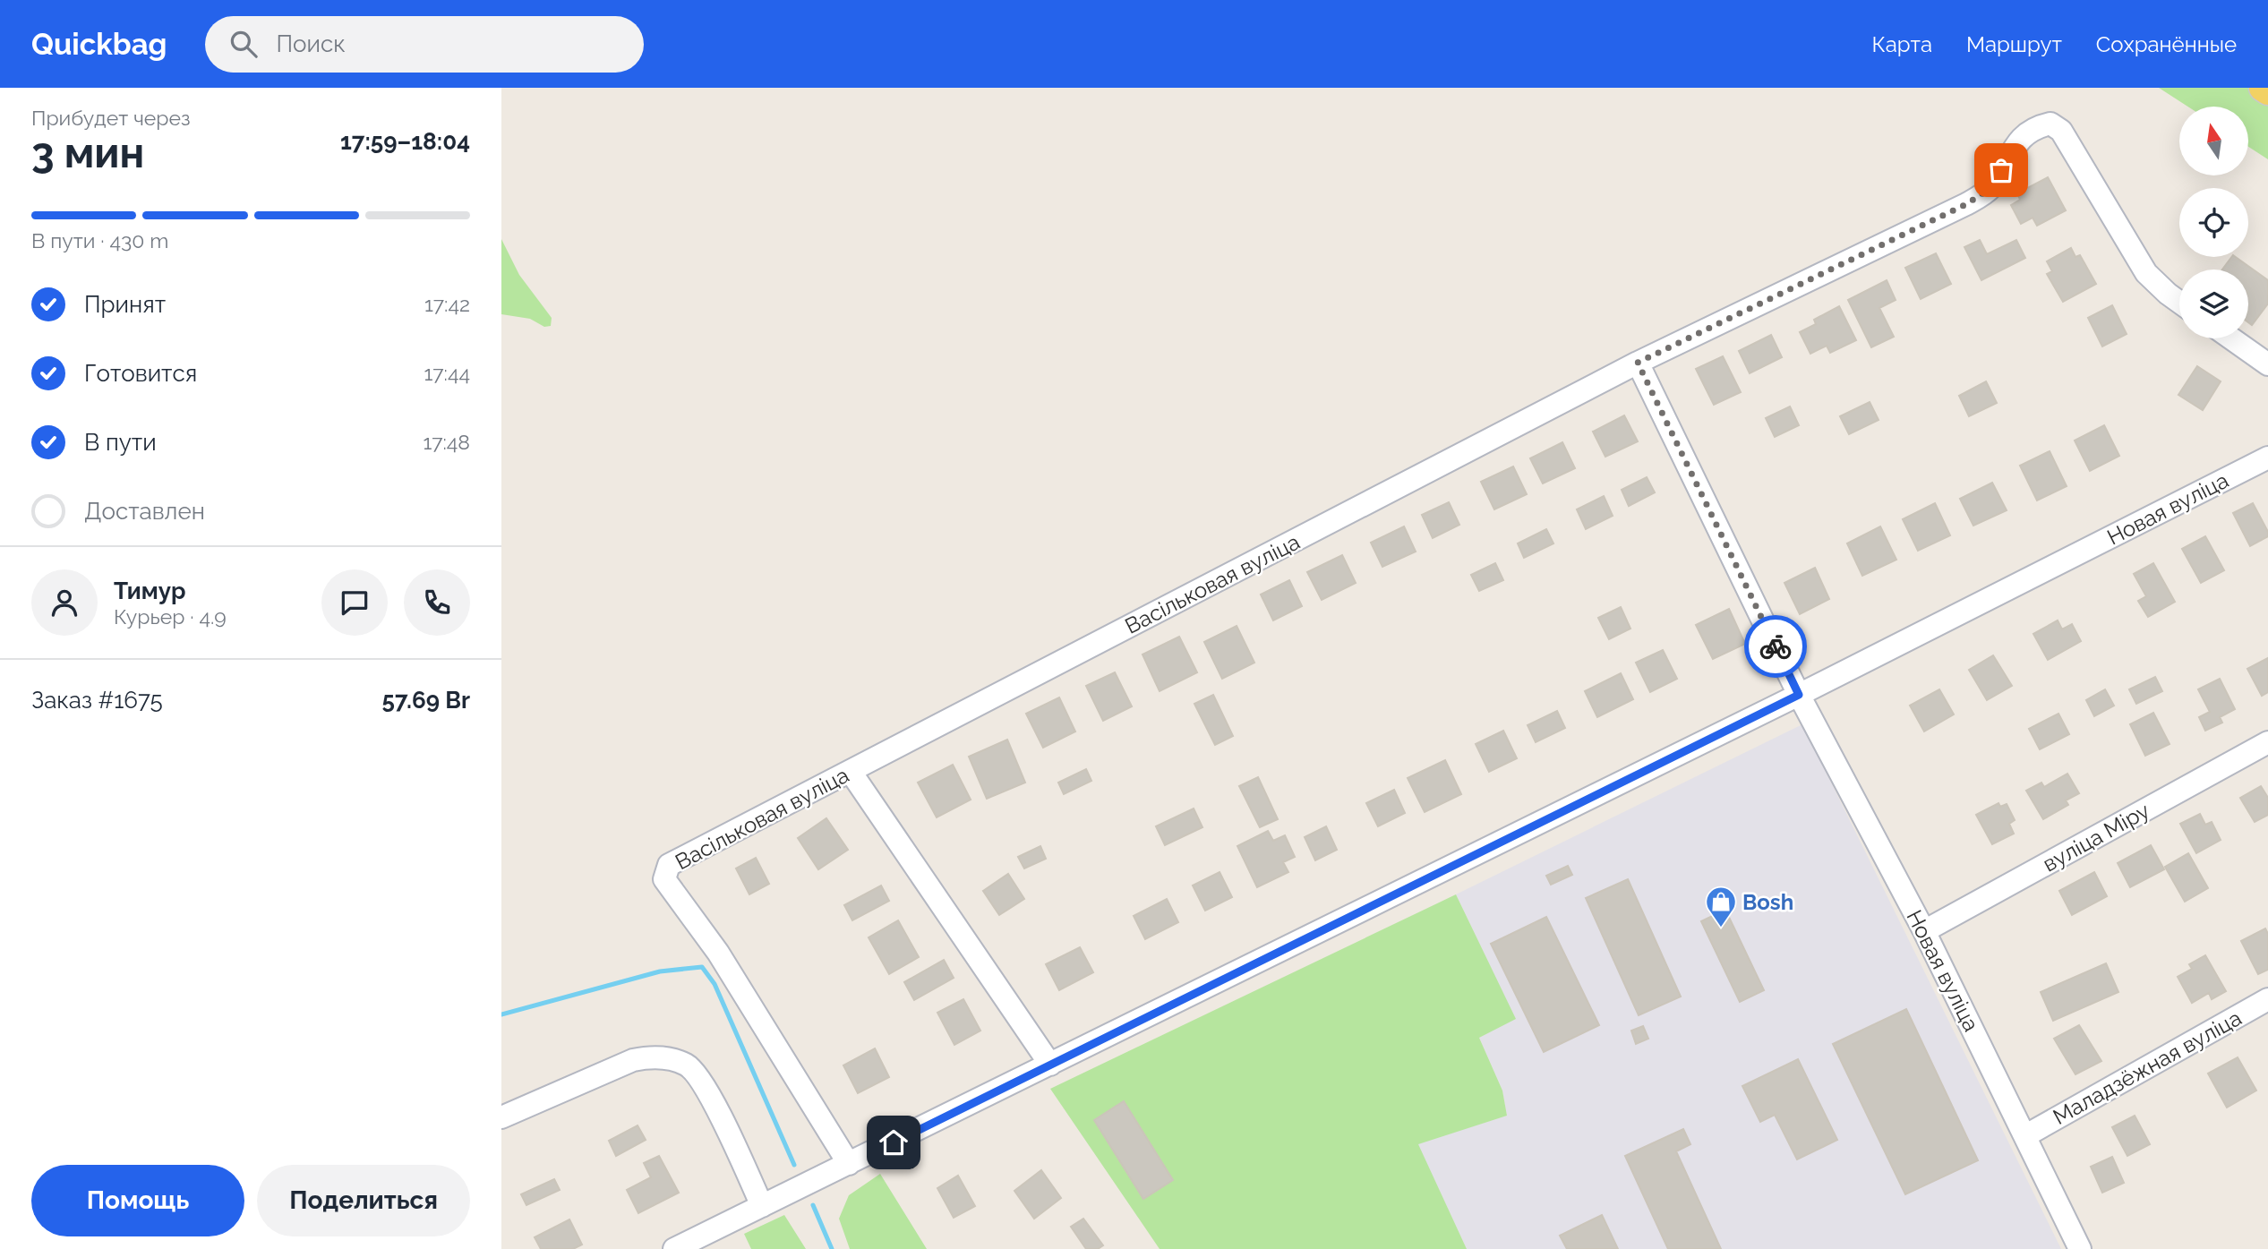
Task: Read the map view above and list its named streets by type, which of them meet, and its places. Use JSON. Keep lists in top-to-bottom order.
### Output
{
  "streets": {
    "street": [
      "Новая вуліца",
      "Васільковая вуліца",
      "вуліца Міру",
      "Маладзёжная вуліца"
    ]
  },
  "crossings": [
    ["Новая вуліца", "Васільковая вуліца"],
    ["Новая вуліца", "вуліца Міру"],
    ["Новая вуліца", "Маладзёжная вуліца"]
  ],
  "places": {
    "shop": ["Bosh"]
  },
  "north": "top",
  "page": {
    "header": "Quickbag",
    "search": "Поиск",
    "nav": ["Карта", "Маршрут", "Сохранённые"],
    "heading": ["3 мин", "Прибудет через", "17:59–18:04"],
    "panel": [
      "Тимур",
      "Курьер · 4.9",
      "Заказ #1675",
      "57.69 Br"
    ],
    "bar": "В пути · 430 m",
    "list": [
      ["Принят", "17:42"],
      ["Готовится", "17:44"],
      ["В пути", "17:48"],
      "Доставлен"
    ],
    "buttons": ["Помощь", "Поделиться"]
  }
}
